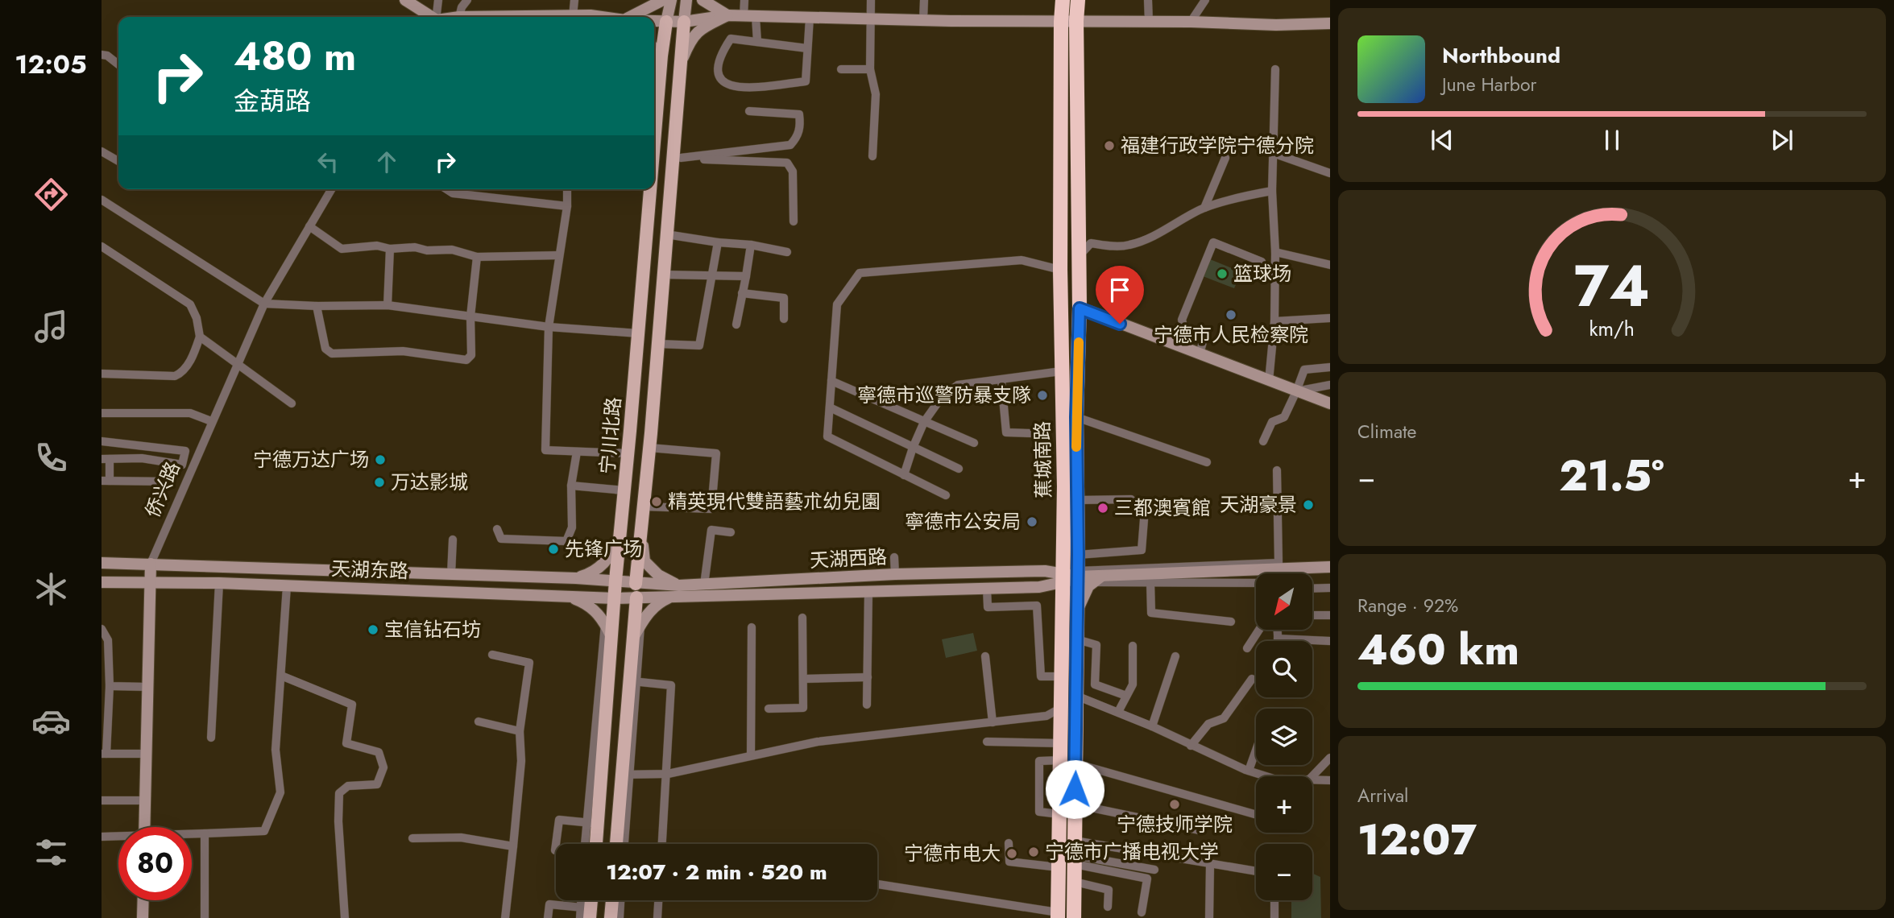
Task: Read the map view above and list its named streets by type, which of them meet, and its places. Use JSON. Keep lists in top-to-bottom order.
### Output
{
  "streets": {
    "highway": ["蕉城南路"],
    "main road": [
      "宁川北路",
      "侨兴路",
      "天湖西路",
      "天湖东路"
    ]
  },
  "crossings": [
    ["宁川北路", "天湖西路"],
    ["宁川北路", "天湖东路"],
    ["蕉城南路", "天湖西路"],
    ["侨兴路", "天湖东路"],
    ["天湖西路", "天湖东路"]
  ],
  "places": [
    "福建行政学院宁德分院",
    "篮球场",
    "宁德市人民检察院",
    "寧德市巡警防暴支隊",
    "宁德万达广场",
    "万达影城",
    "精英現代雙語藝朮幼兒園",
    "天湖豪景",
    "三都澳賓館",
    "寧德市公安局",
    "先锋广场",
    "宝信钻石坊",
    "宁德技师学院",
    "宁德市广播电视大学",
    "宁德市电大"
  ],
  "north": "bottom left",
  "page": {
    "tabs": "12:05",
    "turn": ["480 m", "金葫路"],
    "song": ["Northbound", "June Harbor"],
    "tile": [
      "Climate",
      ["Range · 92%", "460 km"],
      ["Arrival", "12:07"]
    ],
    "heat": ["−", "21.5°", "+"],
    "map_buttons": ["+", "−"],
    "limit": "80",
    "trip": "12:07 · 2 min · 520 m",
    "gauge": ["74", "km/h"]
  }
}
